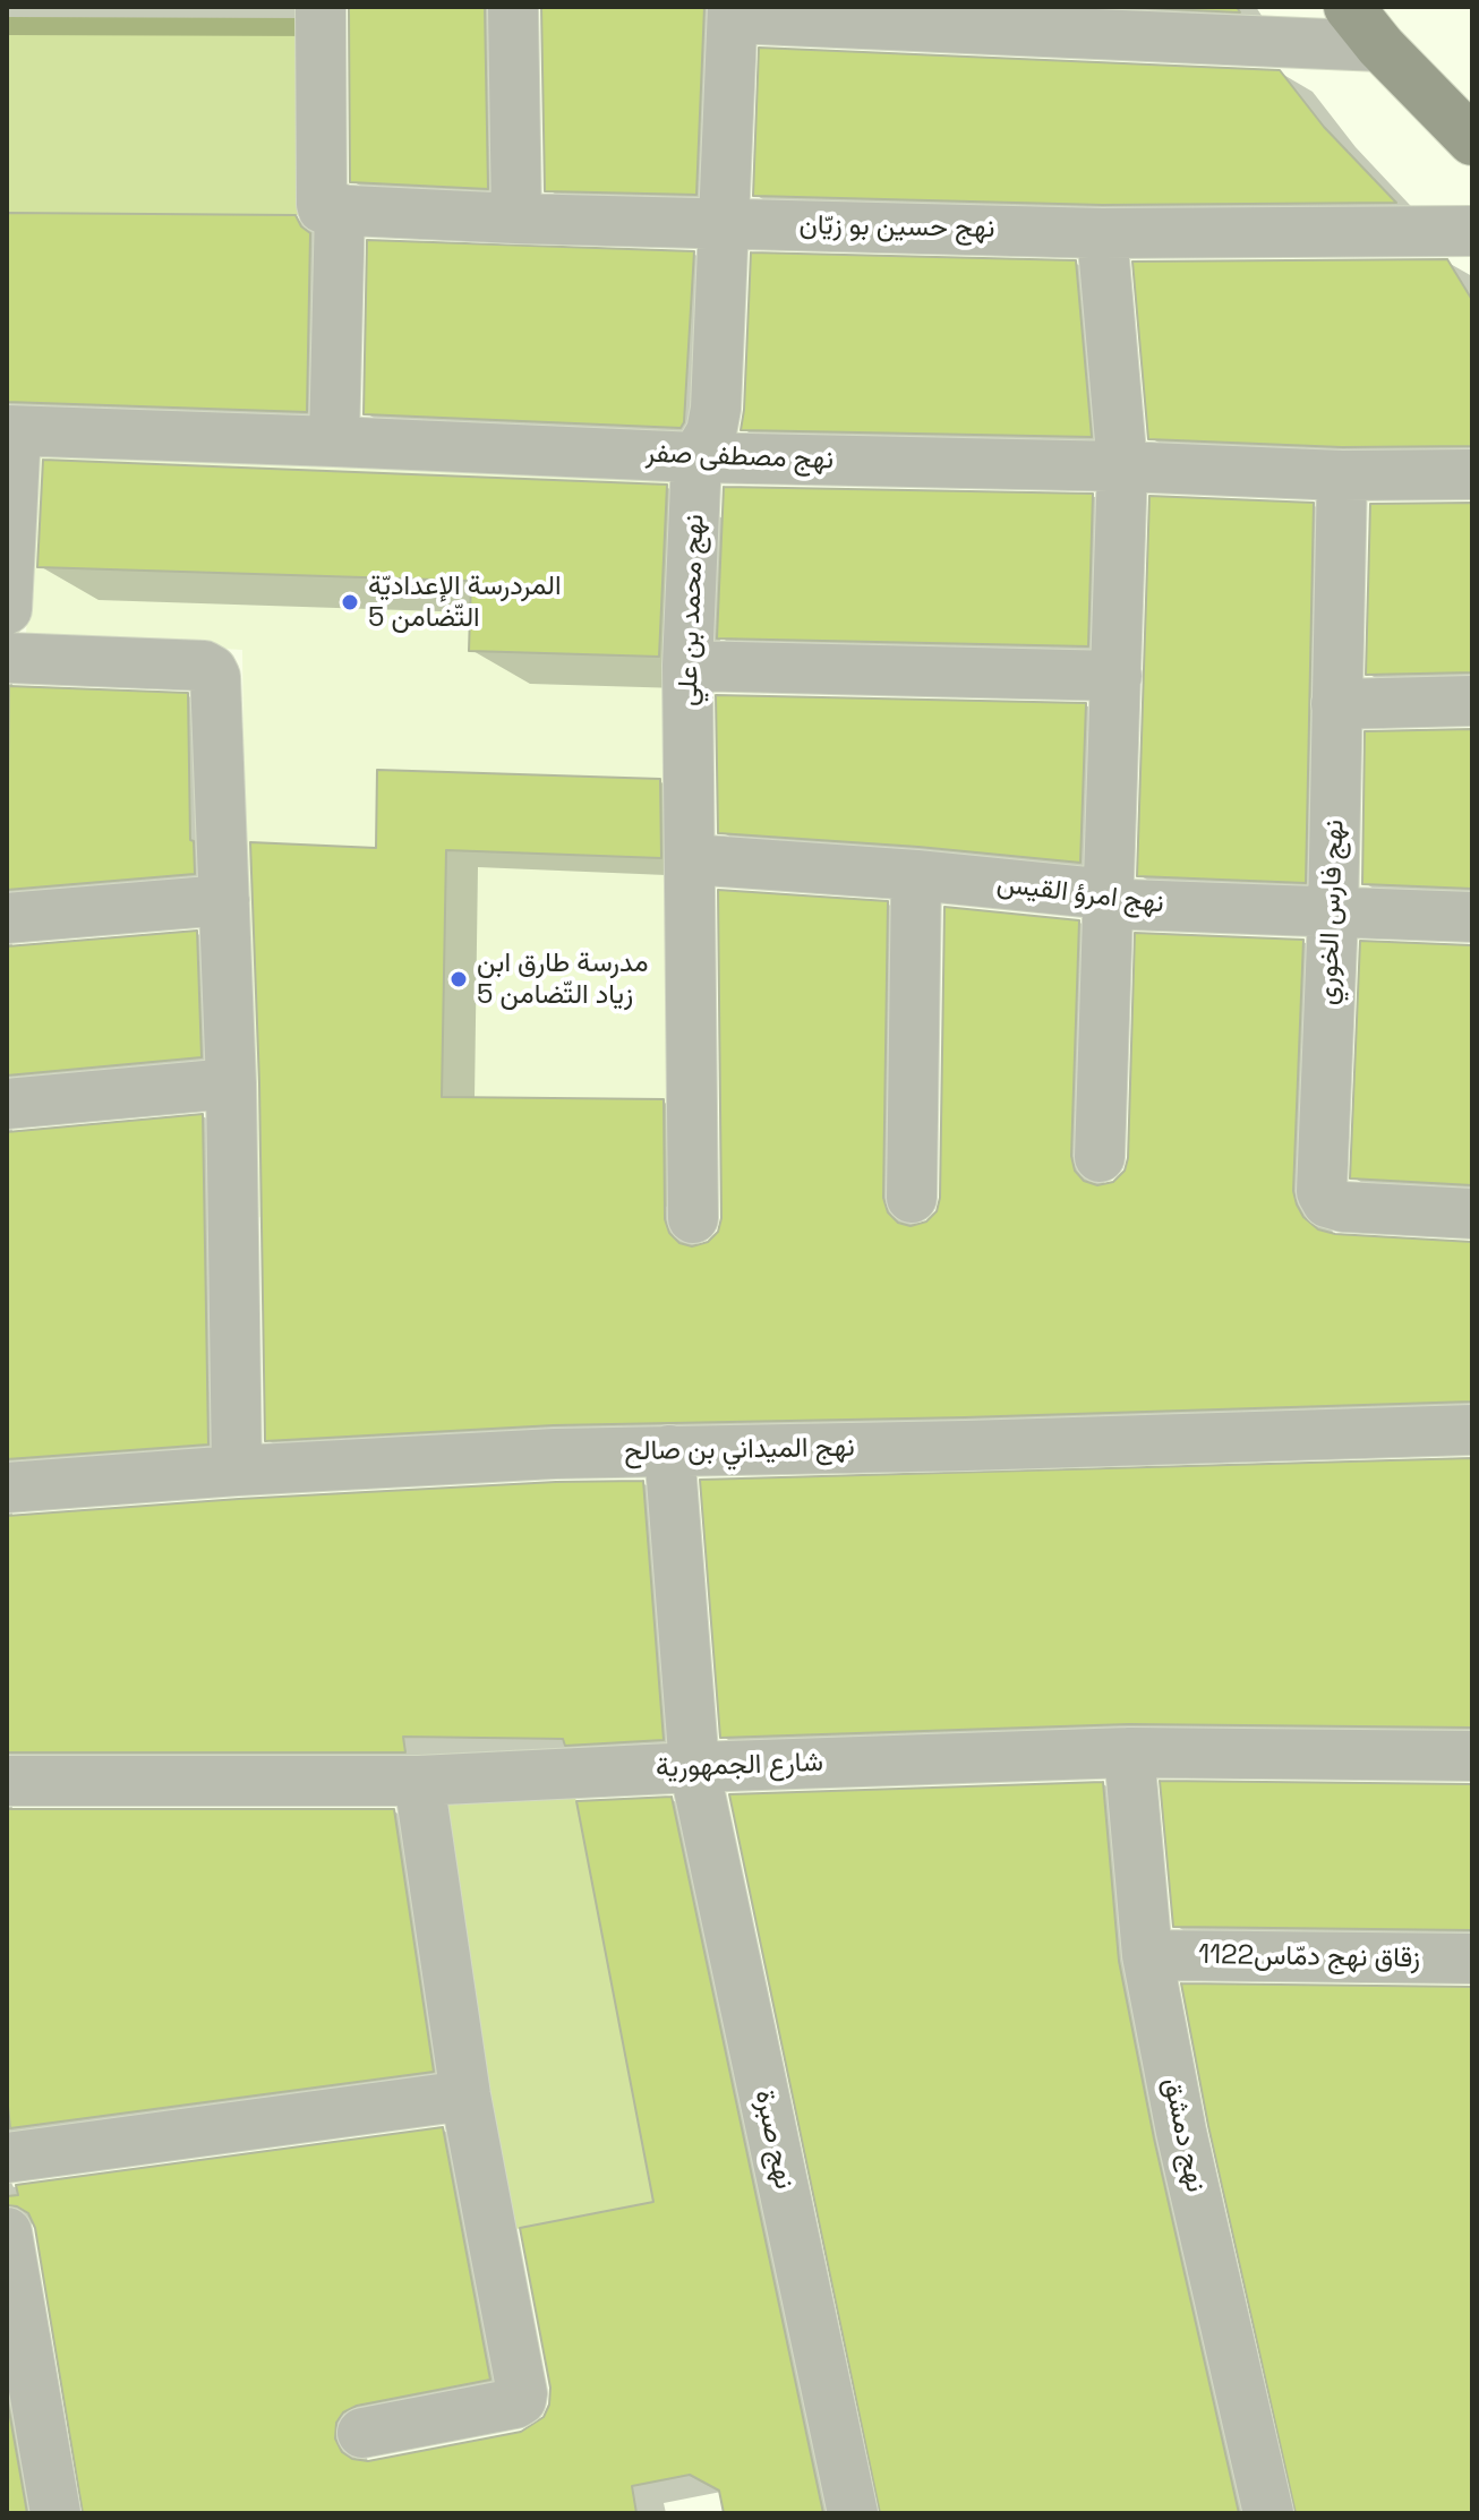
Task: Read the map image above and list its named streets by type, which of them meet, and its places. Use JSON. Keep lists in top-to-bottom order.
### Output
{
  "streets": {
    "street": [
      "نهج حسين بو زيّان",
      "نهج مصطفى صفر",
      "نهج محمد بن علي",
      "نهج امرؤ القيس",
      "نهج فارس الخوري",
      "نهج الميداني بن صالح",
      "شارع الجمهورية",
      "زقاق نهج دمّاس1122",
      "نهج دمشق",
      "نهج صبرة"
    ]
  },
  "crossings": [
    ["نهج حسين بو زيّان", "نهج محمد بن علي"],
    ["نهج مصطفى صفر", "نهج محمد بن علي"],
    ["نهج مصطفى صفر", "نهج فارس الخوري"],
    ["نهج محمد بن علي", "نهج امرؤ القيس"],
    ["نهج امرؤ القيس", "نهج فارس الخوري"],
    ["نهج الميداني بن صالح", "نهج صبرة"],
    ["شارع الجمهورية", "نهج دمشق"],
    ["شارع الجمهورية", "نهج صبرة"],
    ["زقاق نهج دمّاس1122", "نهج دمشق"]
  ],
  "places": ["المردرسة الإعداديّة التّضامن 5", "مدرسة طارق ابن زياد التّضامن 5"]
}
